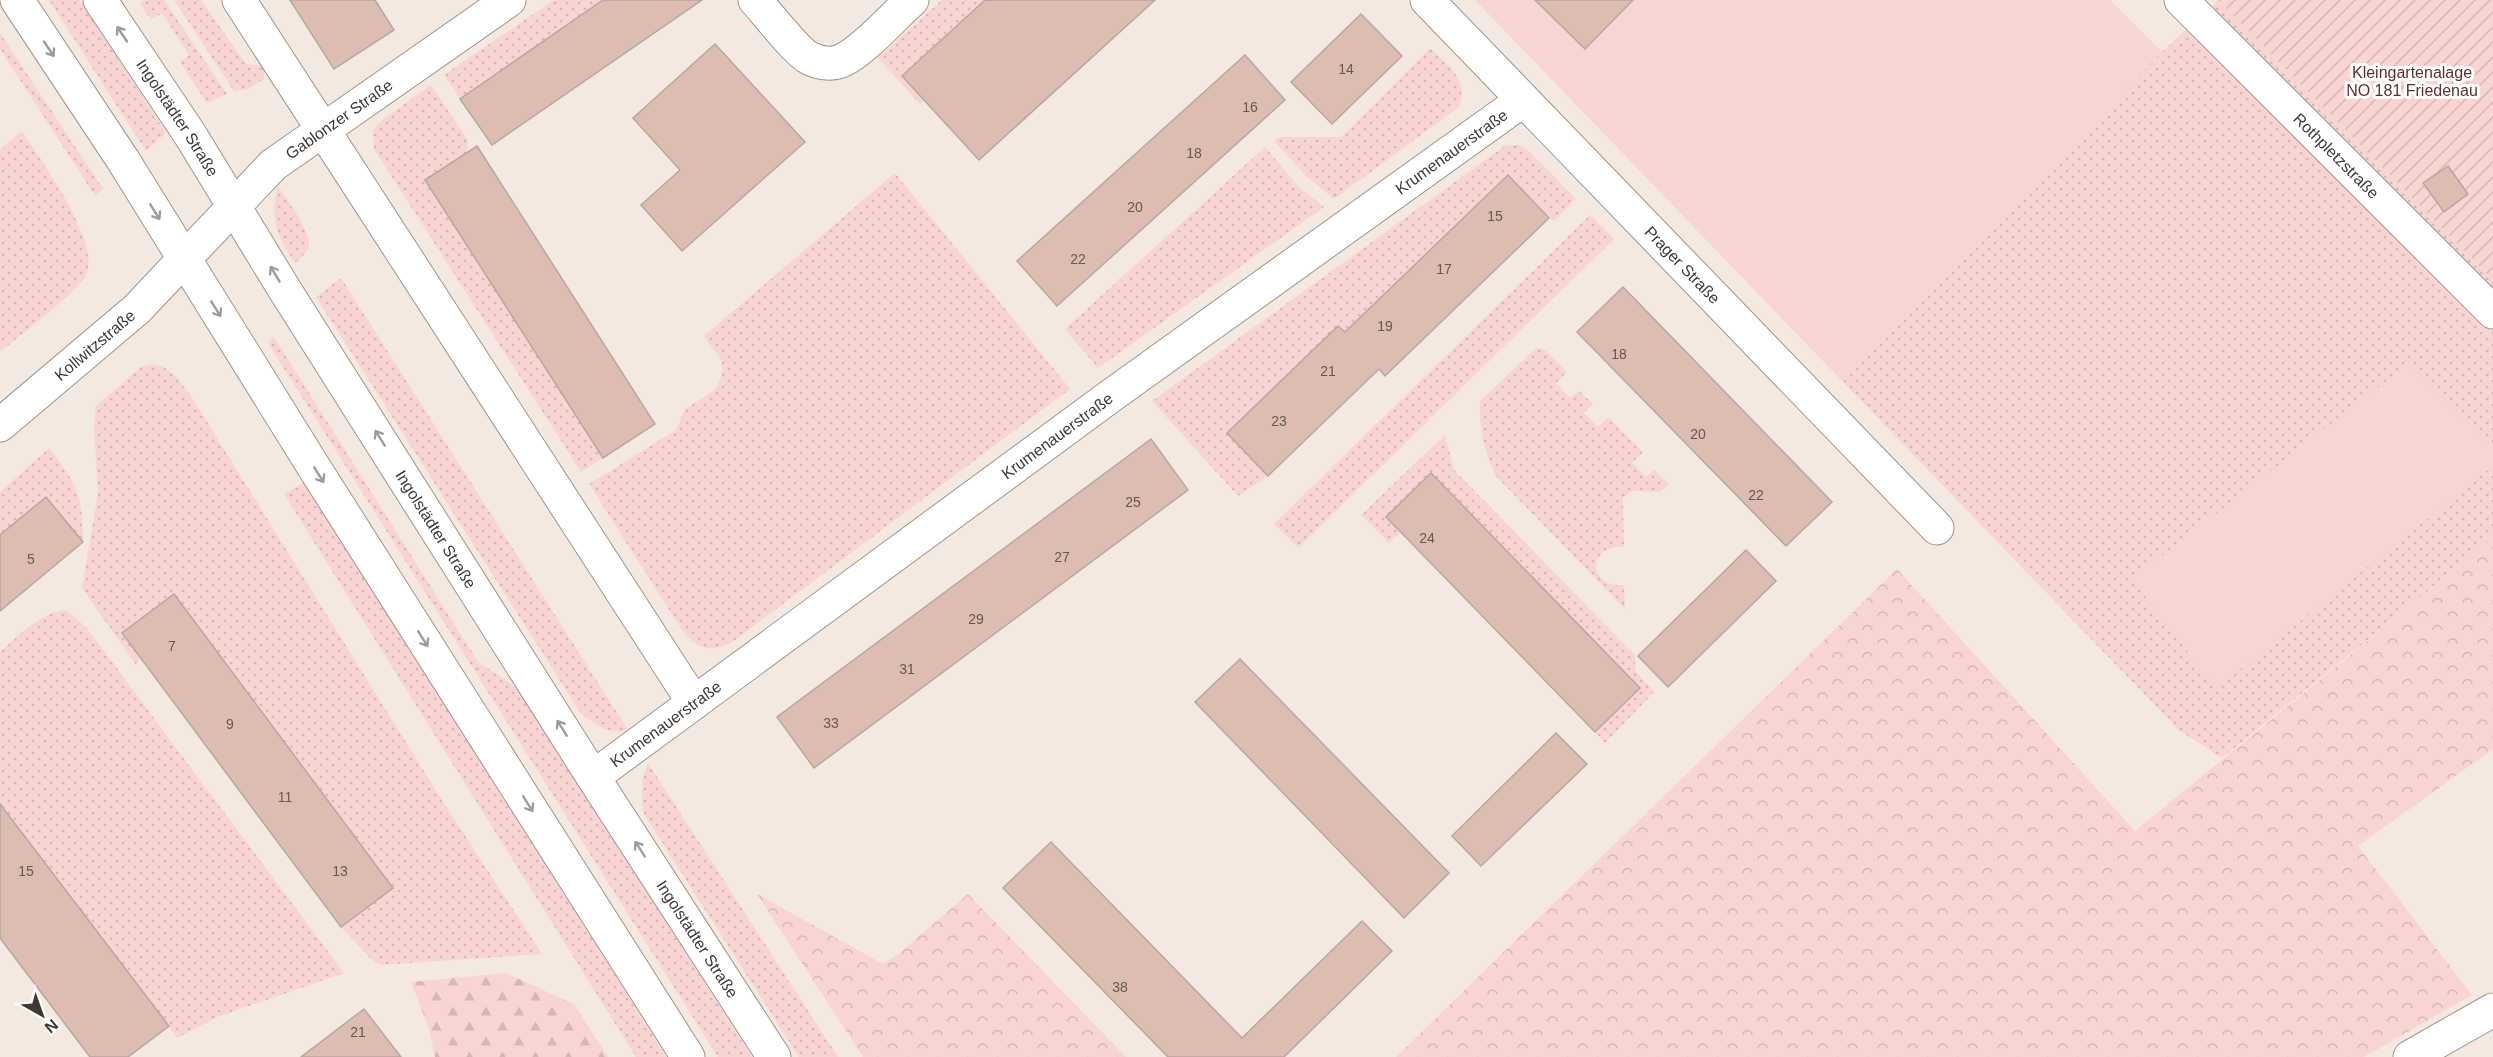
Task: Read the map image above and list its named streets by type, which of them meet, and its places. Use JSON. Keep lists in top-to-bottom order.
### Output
{
  "streets": {
    "street": [
      "Ingolstädter Straße",
      "Gablonzer Straße",
      "Krumenauerstraße",
      "Rothpletzstraße",
      "Prager Straße",
      "Kollwitzstraße"
    ]
  },
  "crossings": [
    ["Ingolstädter Straße", "Gablonzer Straße"],
    ["Ingolstädter Straße", "Krumenauerstraße"],
    ["Gablonzer Straße", "Kollwitzstraße"],
    ["Krumenauerstraße", "Prager Straße"]
  ],
  "parks": ["Kleingartenalage NO 181 Friedenau"],
  "house_numbers": [
    "14",
    "16",
    "18",
    "20",
    "15",
    "22",
    "17",
    "19",
    "18",
    "21",
    "23",
    "20",
    "22",
    "25",
    "24",
    "27",
    "5",
    "29",
    "7",
    "31",
    "33",
    "9",
    "11",
    "15",
    "13",
    "38",
    "21"
  ],
  "north": "bottom right"
}
